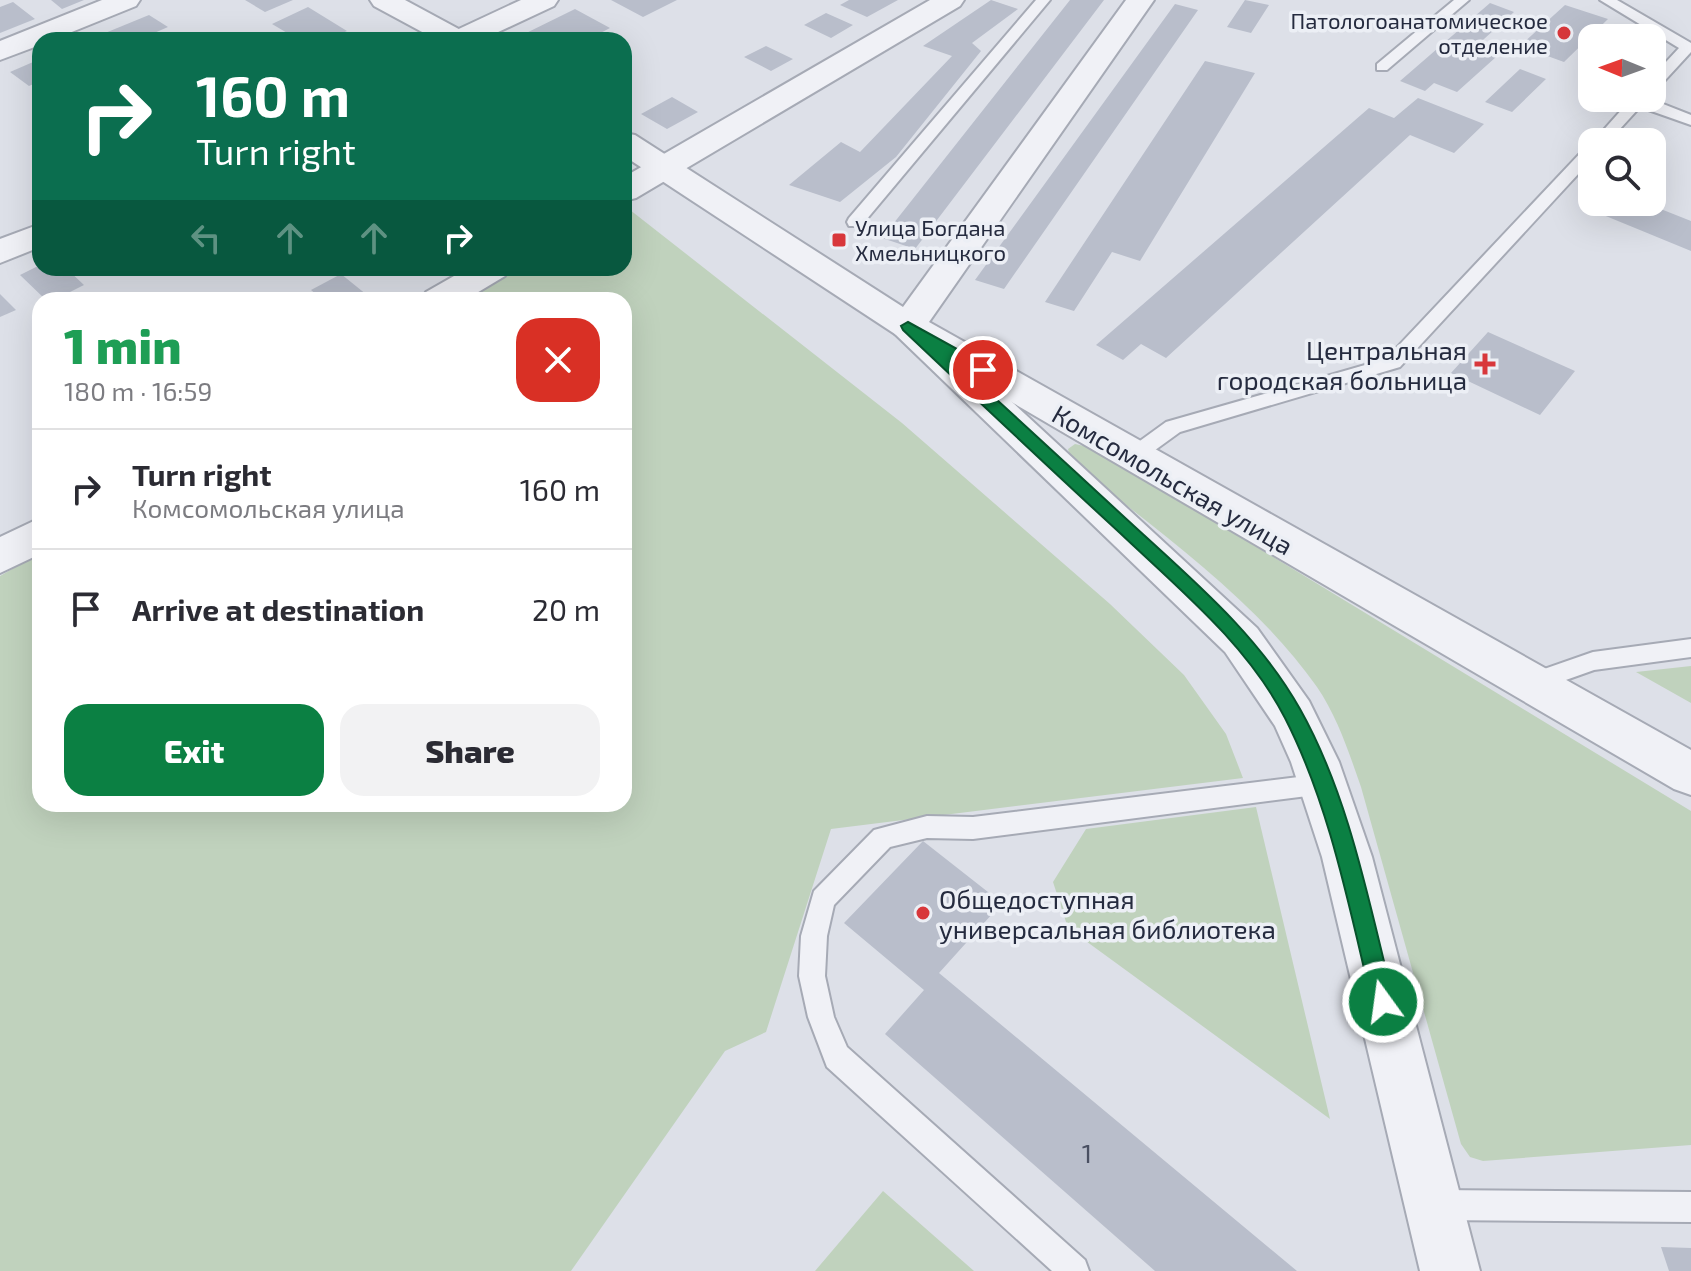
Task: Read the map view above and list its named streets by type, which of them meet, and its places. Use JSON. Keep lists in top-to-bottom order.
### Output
{
  "streets": {
    "street": ["Комсомольская улица"]
  },
  "places": {
    "other": ["Патологоанатомическое отделение", "Общедоступная универсальная библиотека"],
    "transit": ["Улица Богдана Хмельницкого"],
    "health": ["Центральная городская больница"]
  },
  "house_numbers": ["1"],
  "north": "left",
  "page": {
    "turn": ["160 m", "Turn right"],
    "heading": ["1 min", "180 m · 16:59"],
    "list": [
      {
        "name": "Turn right",
        "note": "Комсомольская улица",
        "value": "160 m"
      },
      {
        "name": "Arrive at destination",
        "value": "20 m"
      }
    ],
    "buttons": ["Exit", "Share"]
  }
}
